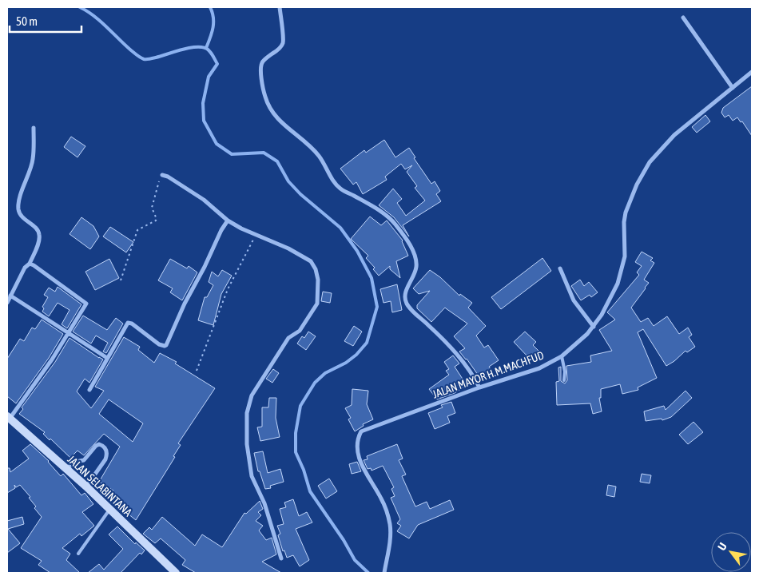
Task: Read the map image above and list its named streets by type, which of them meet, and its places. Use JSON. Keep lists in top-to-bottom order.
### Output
{
  "streets": {
    "street": ["JALAN MAYOR H.M.MACHFUD", "JALAN SELABINTANA"]
  },
  "scale_bar": "50 m",
  "north": "top left"
}
